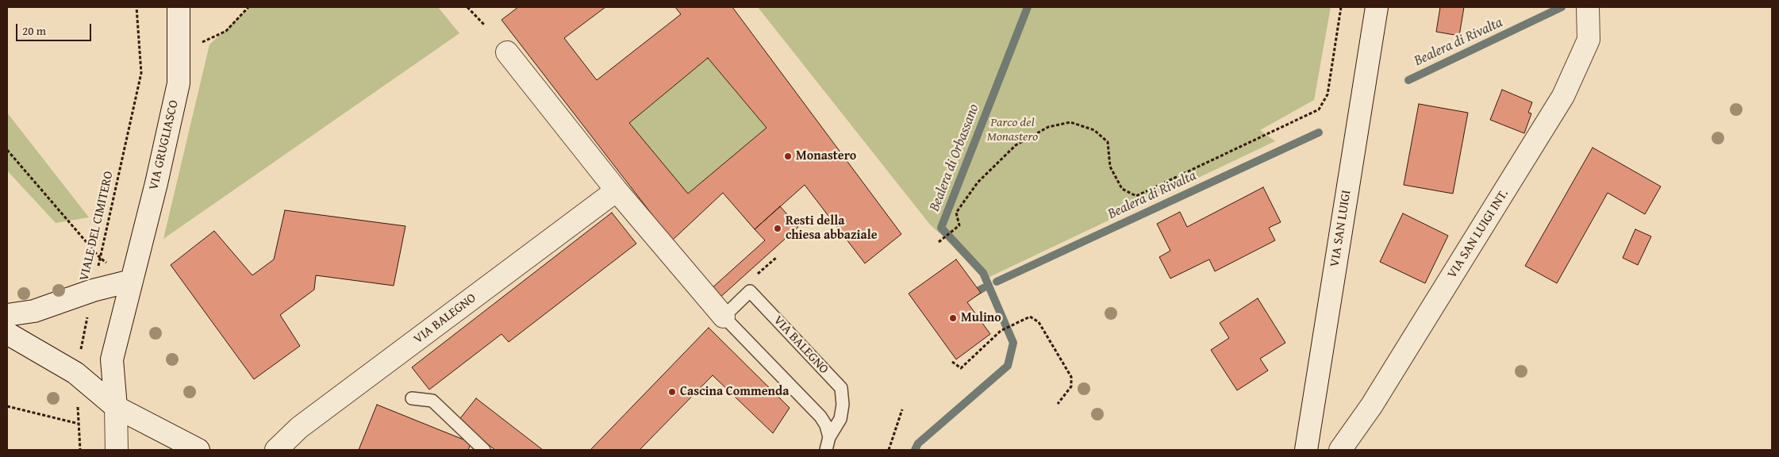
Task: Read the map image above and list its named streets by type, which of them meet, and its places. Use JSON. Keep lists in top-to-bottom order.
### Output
{
  "streets": {
    "street": [
      "VIA GRUGLIASCO",
      "VIA SAN LUIGI",
      "VIA SAN LUIGI INT.",
      "VIA BALEGNO"
    ],
    "path": ["VIALE DEL CIMITERO"]
  },
  "water": ["Bealera di Rivalta", "Bealera di Orbassano"],
  "parks": ["Parco del Monastero"],
  "places": [
    "Monastero",
    "Resti della chiesa abbaziale",
    "Mulino",
    "Cascina Commenda"
  ],
  "scale_bar": "20 m"
}
